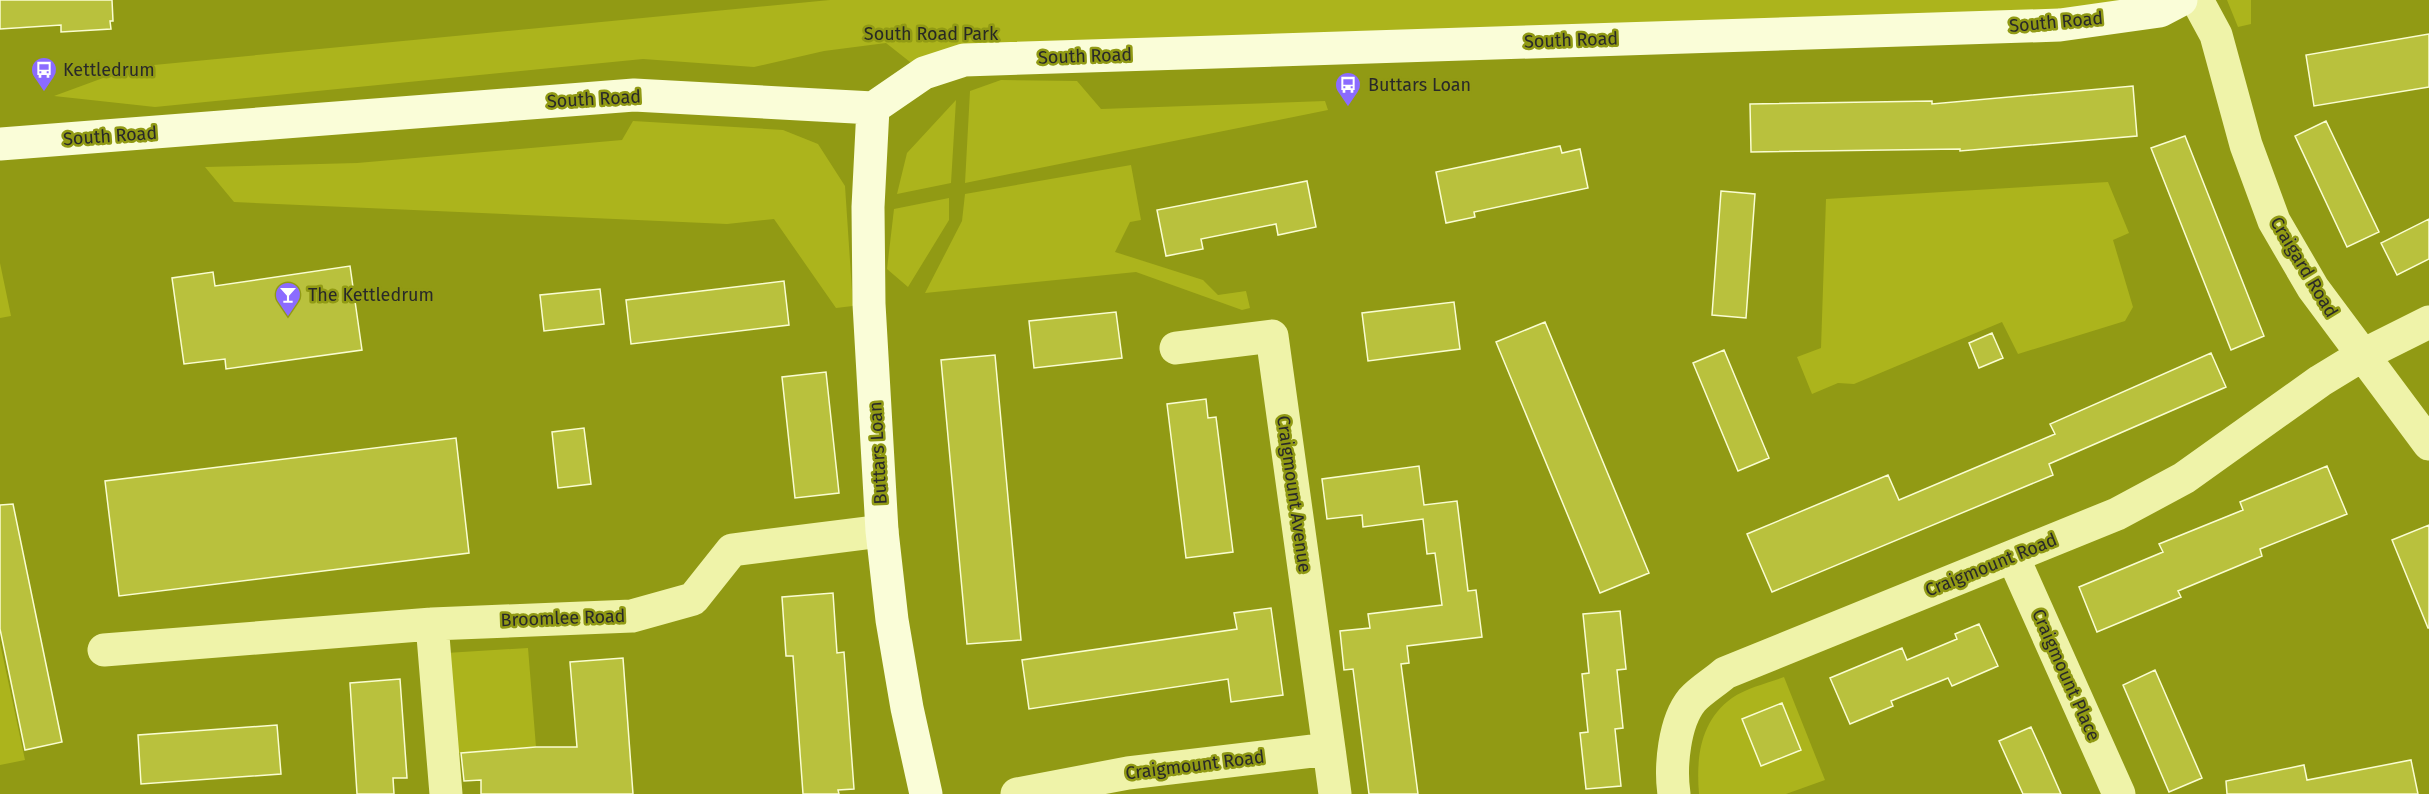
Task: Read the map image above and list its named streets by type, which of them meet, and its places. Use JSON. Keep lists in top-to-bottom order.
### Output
{
  "streets": {
    "street": [
      "South Road",
      "Craigard Road",
      "Buttars Loan",
      "Craigmount Avenue",
      "Craigmount Road",
      "Broomlee Road",
      "Craigmount Place"
    ]
  },
  "crossings": [
    ["South Road", "Buttars Loan"],
    ["Craigard Road", "Craigmount Road"],
    ["Buttars Loan", "Broomlee Road"],
    ["Craigmount Avenue", "Craigmount Road"],
    ["Craigmount Road", "Craigmount Place"]
  ],
  "parks": ["South Road Park"],
  "places": {
    "bus stop": ["Kettledrum", "Buttars Loan"],
    "bar": ["The Kettledrum"]
  }
}
